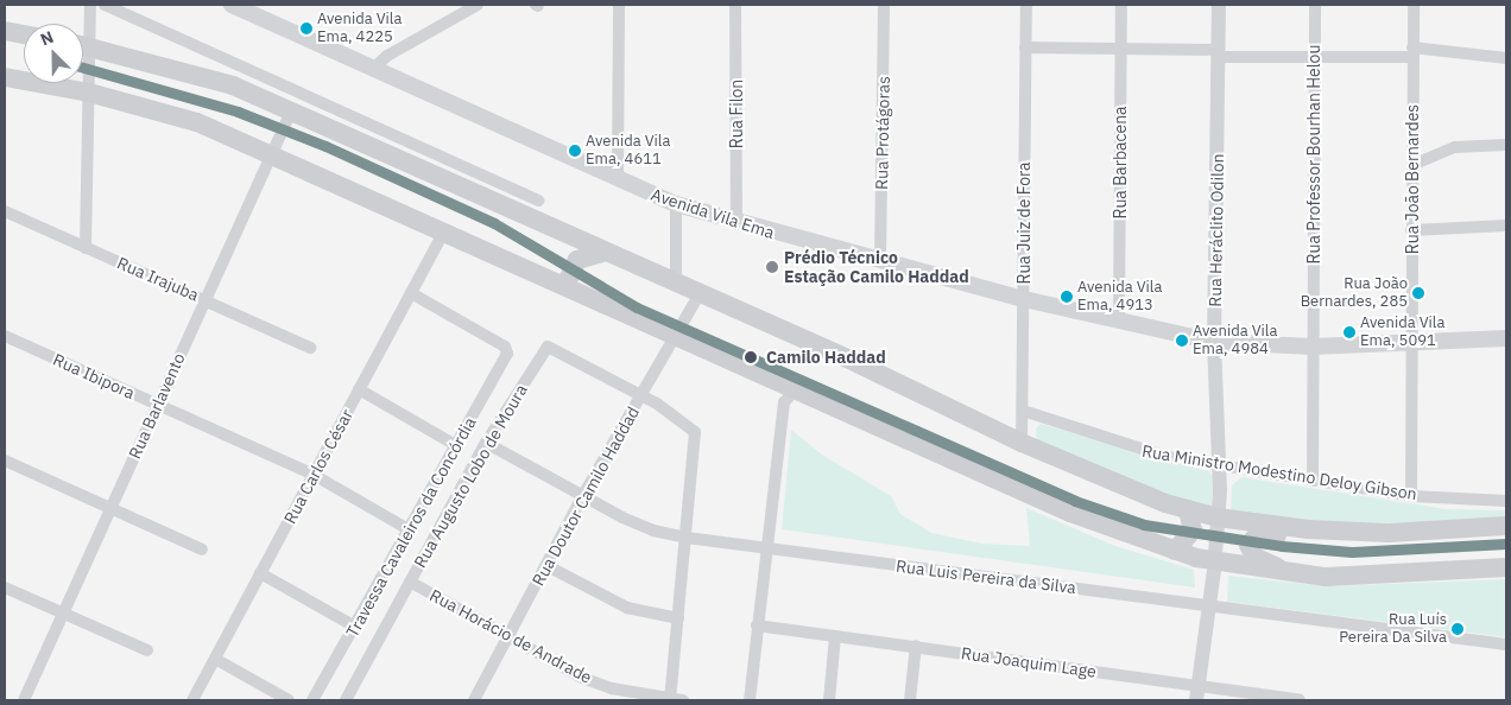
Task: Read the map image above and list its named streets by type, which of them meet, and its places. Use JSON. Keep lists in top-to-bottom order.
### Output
{
  "streets": {
    "main road": ["Avenida Vila Ema"],
    "street": [
      "Rua Filon",
      "Rua Protágoras",
      "Rua Professor Bourhan Helou",
      "Rua Barbacena",
      "Rua João Bernardes",
      "Rua Juiz de Fora",
      "Rua Heráclito Odilon",
      "Rua Irajuba",
      "Rua Ibipora",
      "Rua Barlavento",
      "Rua Carlos César",
      "Rua Ministro Modestino Deloy Gibson",
      "Rua Augusto Lobo de Moura",
      "Rua Doutor Camilo Haddad",
      "Travessa Cavaleiros da Concórdia",
      "Rua Luis Pereira da Silva",
      "Rua Horácio de Andrade",
      "Rua Joaquim Lage"
    ]
  },
  "crossings": [
    ["Rua Filon", "Avenida Vila Ema"],
    ["Rua Protágoras", "Avenida Vila Ema"],
    ["Rua Professor Bourhan Helou", "Avenida Vila Ema"],
    ["Rua Professor Bourhan Helou", "Rua Ministro Modestino Deloy Gibson"],
    ["Rua Barbacena", "Avenida Vila Ema"],
    ["Rua João Bernardes", "Avenida Vila Ema"],
    ["Rua João Bernardes", "Rua Ministro Modestino Deloy Gibson"],
    ["Avenida Vila Ema", "Rua Juiz de Fora"],
    ["Avenida Vila Ema", "Rua Heráclito Odilon"],
    ["Rua Juiz de Fora", "Rua Ministro Modestino Deloy Gibson"],
    ["Rua Heráclito Odilon", "Rua Ministro Modestino Deloy Gibson"],
    ["Rua Heráclito Odilon", "Rua Luis Pereira da Silva"],
    ["Rua Heráclito Odilon", "Rua Joaquim Lage"],
    ["Rua Irajuba", "Rua Barlavento"],
    ["Rua Ibipora", "Rua Barlavento"],
    ["Rua Ibipora", "Rua Carlos César"],
    ["Rua Ibipora", "Travessa Cavaleiros da Concórdia"],
    ["Rua Carlos César", "Travessa Cavaleiros da Concórdia"],
    ["Rua Augusto Lobo de Moura", "Rua Doutor Camilo Haddad"],
    ["Rua Augusto Lobo de Moura", "Rua Luis Pereira da Silva"],
    ["Rua Augusto Lobo de Moura", "Rua Horácio de Andrade"],
    ["Rua Doutor Camilo Haddad", "Rua Luis Pereira da Silva"],
    ["Rua Doutor Camilo Haddad", "Rua Horácio de Andrade"]
  ],
  "places": [
    "Avenida Vila Ema, 4225",
    "Avenida Vila Ema, 4611",
    "Prédio Técnico Estação Camilo Haddad",
    "Rua João Bernardes, 285",
    "Avenida Vila Ema, 4913",
    "Avenida Vila Ema, 5091",
    "Avenida Vila Ema, 4984",
    "Camilo Haddad",
    "Rua Luís Pereira Da Silva"
  ],
  "north": "top left"
}
